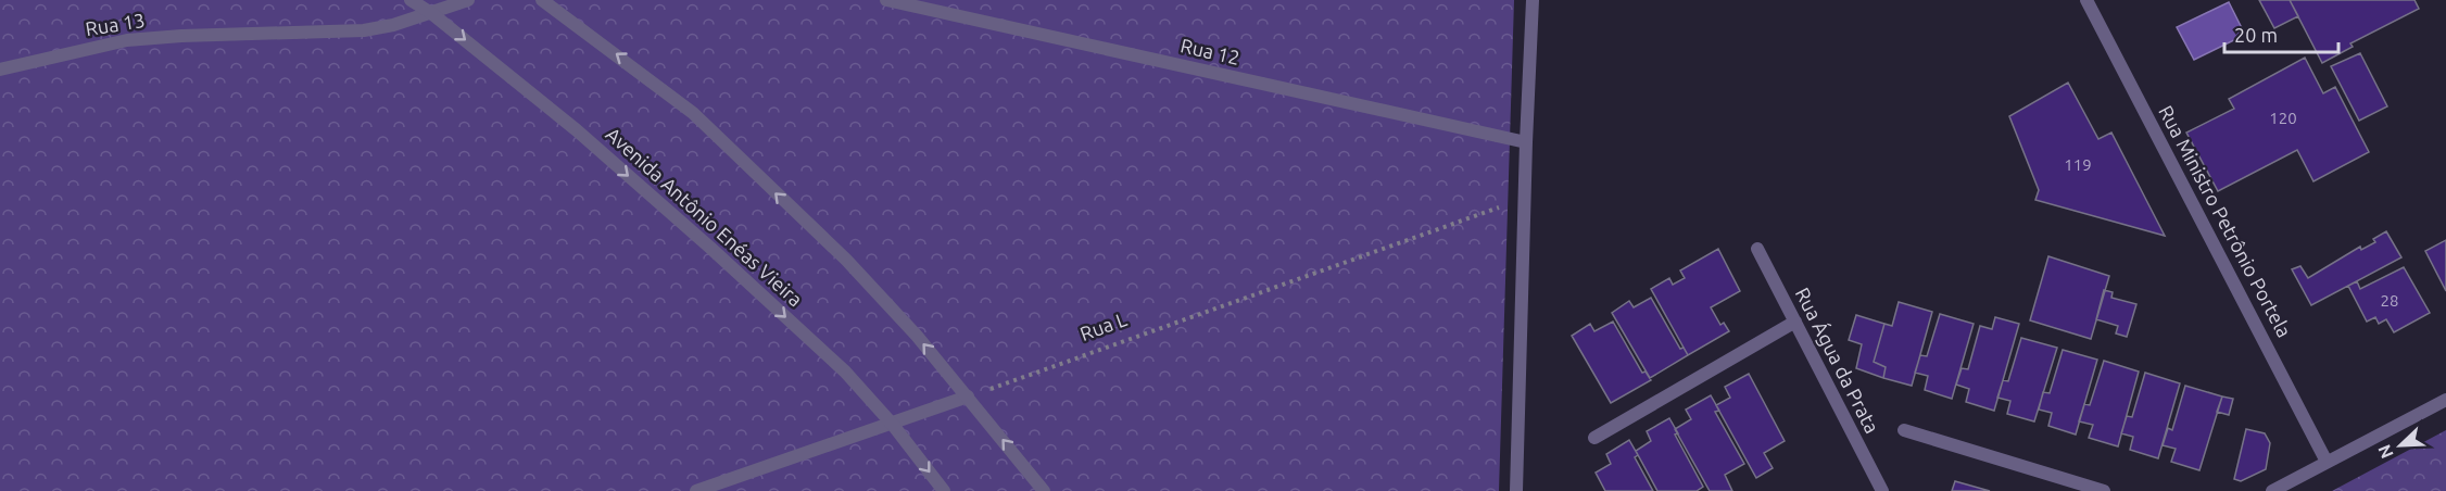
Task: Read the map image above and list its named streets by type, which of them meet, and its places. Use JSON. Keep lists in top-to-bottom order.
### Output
{
  "streets": {
    "street": [
      "Rua 13",
      "Rua 12",
      "Avenida Antônio Enéas Vieira",
      "Rua Ministro Petrônio Portela",
      "Rua Água da Prata"
    ],
    "path": ["Rua L"]
  },
  "crossings": [
    ["Rua 13", "Avenida Antônio Enéas Vieira"]
  ],
  "house_numbers": ["120", "119", "28"],
  "scale_bar": "20 m",
  "north": "bottom left"
}
